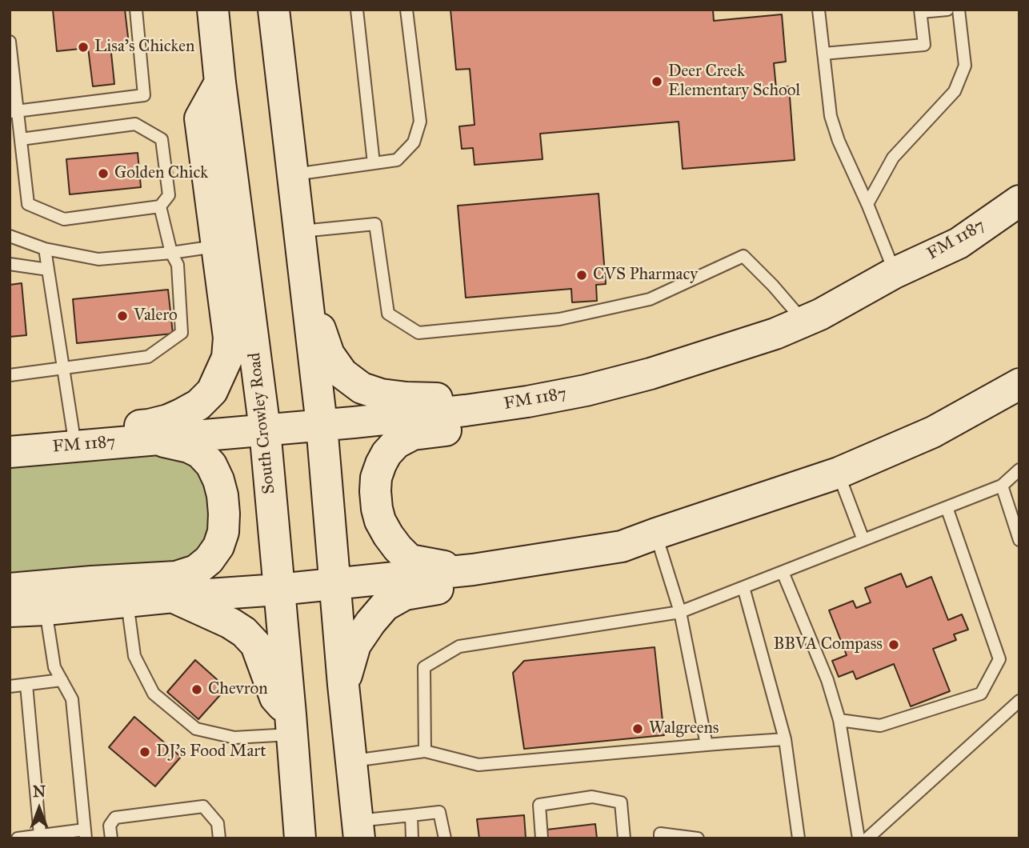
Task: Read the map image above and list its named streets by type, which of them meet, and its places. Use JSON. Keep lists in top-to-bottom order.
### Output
{
  "streets": {
    "main road": ["FM 1187", "South Crowley Road"]
  },
  "crossings": [
    ["FM 1187", "South Crowley Road"]
  ],
  "places": [
    "Lisa's Chicken",
    "Deer Creek Elementary School",
    "Golden Chick",
    "CVS Pharmacy",
    "Valero",
    "BBVA Compass",
    "Chevron",
    "Walgreens",
    "DJ's Food Mart"
  ],
  "north": "top"
}
